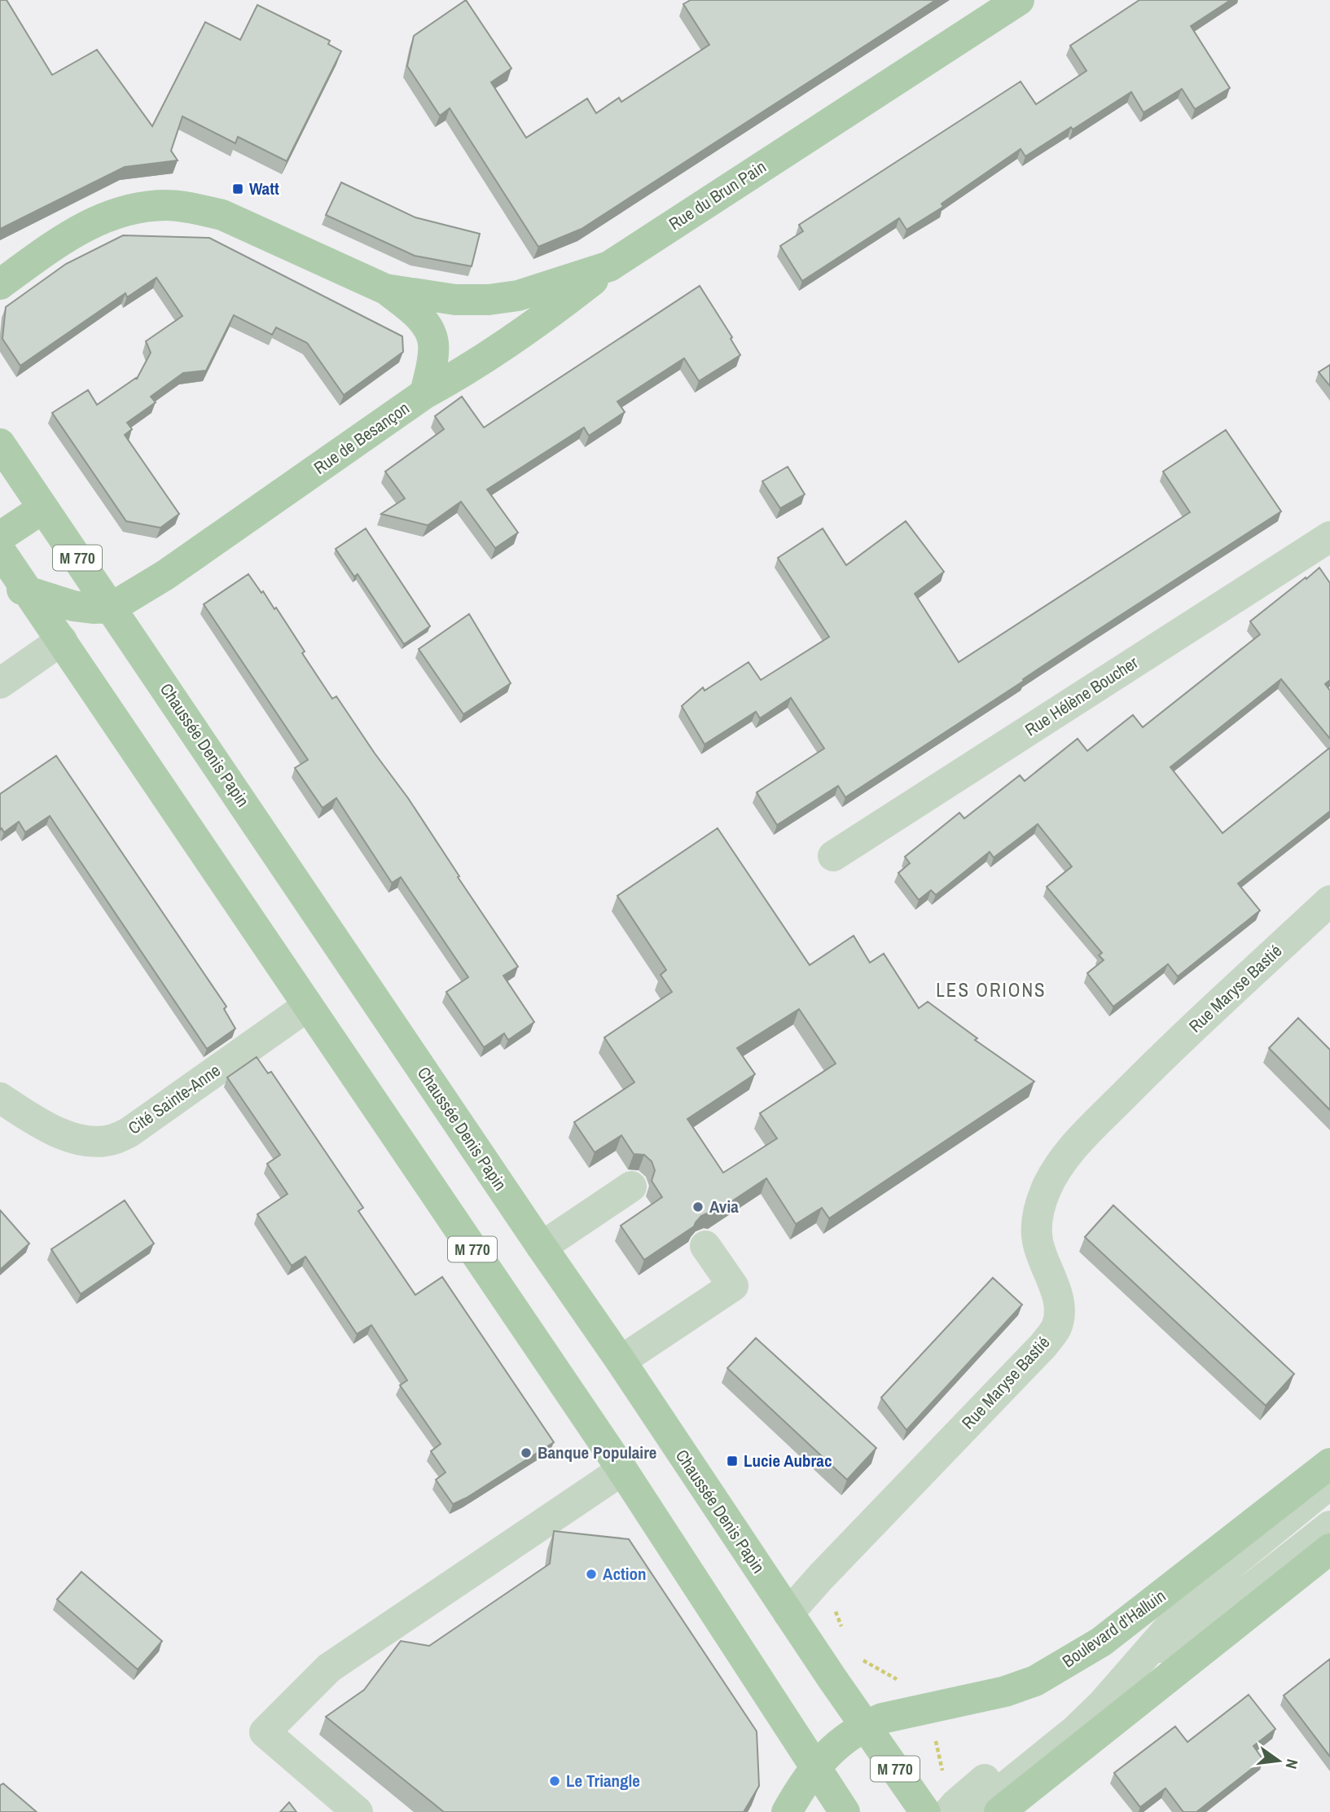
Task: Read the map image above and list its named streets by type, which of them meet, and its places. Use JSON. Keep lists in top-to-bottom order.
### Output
{
  "streets": {
    "main road": [
      "Rue du Brun Pain",
      "Rue de Besançon",
      "M 770",
      "Chaussée Denis Papin",
      "Boulevard d'Halluin"
    ],
    "street": ["Rue Hélène Boucher", "Rue Maryse Bastié", "Cité Sainte-Anne"]
  },
  "crossings": [
    ["Rue du Brun Pain", "Rue de Besançon"],
    ["Rue de Besançon", "Chaussée Denis Papin"],
    ["M 770", "Cité Sainte-Anne"],
    ["M 770", "Boulevard d'Halluin"],
    ["Chaussée Denis Papin", "Rue Maryse Bastié"],
    ["Chaussée Denis Papin", "Boulevard d'Halluin"]
  ],
  "districts": ["LES ORIONS"],
  "places": {
    "transit": ["Watt", "Lucie Aubrac"],
    "other": [
      "Avia",
      "Banque Populaire",
      "Action",
      "Le Triangle"
    ]
  },
  "north": "right"
}
